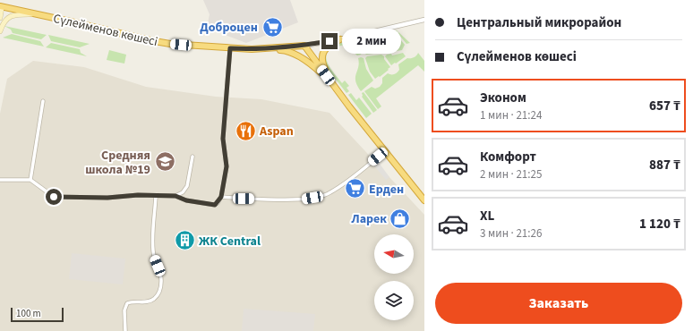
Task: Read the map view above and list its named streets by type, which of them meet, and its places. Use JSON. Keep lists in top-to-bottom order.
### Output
{
  "streets": {
    "highway": ["Сүлейменов көшесі"]
  },
  "places": {
    "supermarket": ["Доброцен", "Ерден"],
    "restaurant": ["Aspan"],
    "school or university": ["Средняя школа №19"],
    "shop": ["Ларек"],
    "building": ["ЖК Central"]
  },
  "scale_bar": "100 m",
  "north": "left",
  "page": {
    "banner": ["Центральный микрорайон", "Сүлейменов көшесі"],
    "bubble": "2 мин",
    "list": [
      {
        "name": "Эконом",
        "note": "1 мин · 21:24",
        "value": "657 ₸"
      },
      {
        "name": "Комфорт",
        "note": "2 мин · 21:25",
        "value": "887 ₸"
      },
      {
        "name": "XL",
        "note": "3 мин · 21:26",
        "value": "1 120 ₸"
      }
    ],
    "buttons": "Заказать",
    "scale": "100 m"
  }
}
